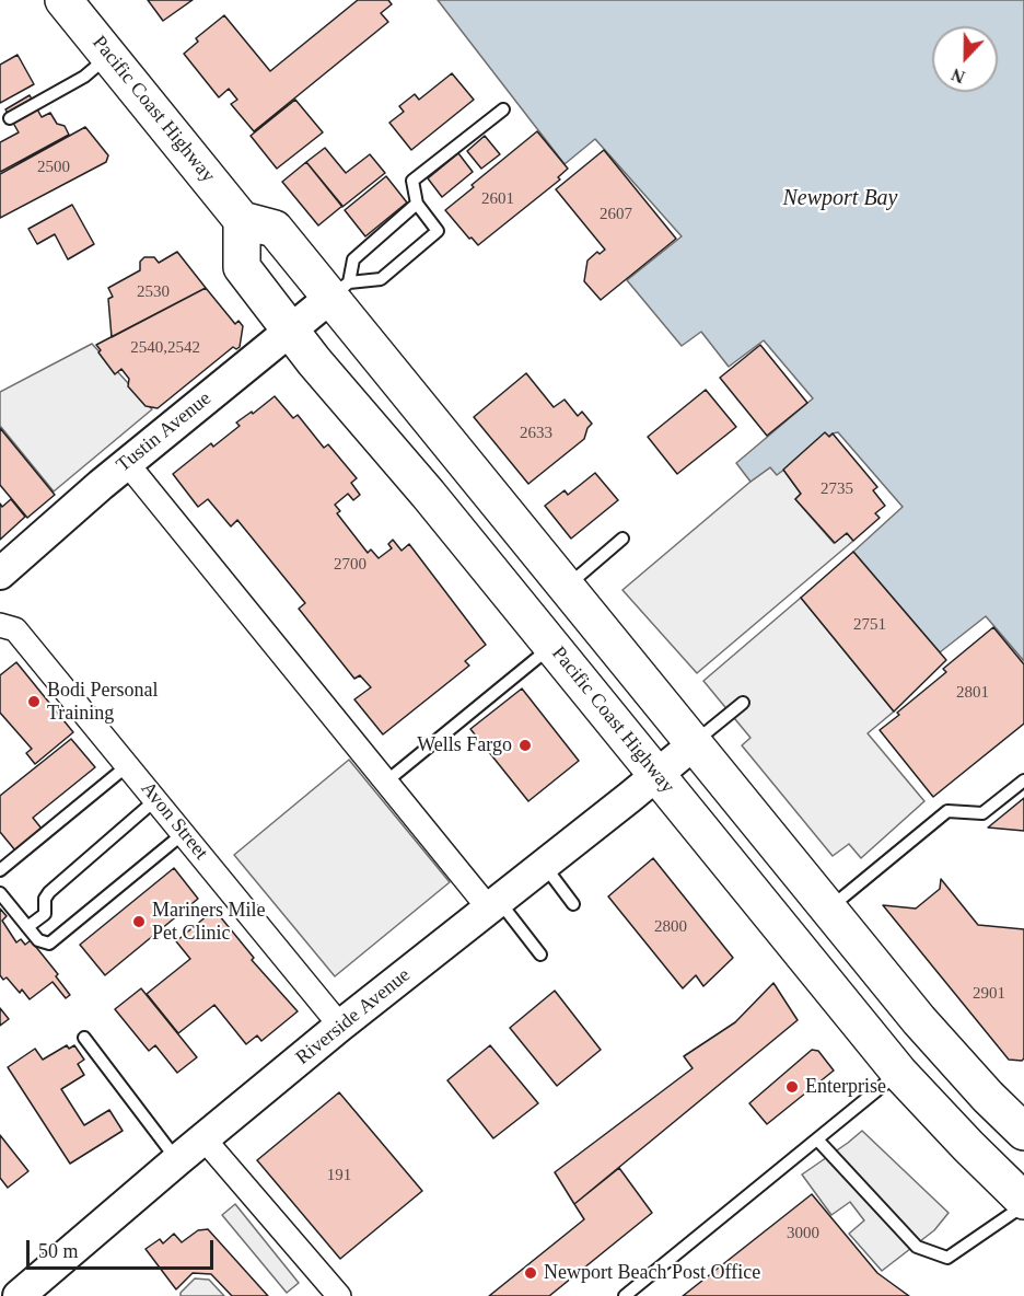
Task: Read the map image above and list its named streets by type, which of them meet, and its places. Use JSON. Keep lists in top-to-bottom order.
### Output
{
  "streets": {
    "highway": ["Pacific Coast Highway"],
    "main road": ["Tustin Avenue", "Riverside Avenue"],
    "street": ["Avon Street"]
  },
  "crossings": [
    ["Pacific Coast Highway", "Tustin Avenue"],
    ["Pacific Coast Highway", "Riverside Avenue"],
    ["Avon Street", "Riverside Avenue"]
  ],
  "water": ["Newport Bay"],
  "places": [
    "Bodi Personal Training",
    "Wells Fargo",
    "Mariners Mile Pet Clinic",
    "Enterprise",
    "Newport Beach Post Office"
  ],
  "house_numbers": [
    "2500",
    "2601",
    "2607",
    "2530",
    "2540,2542",
    "2633",
    "2735",
    "2700",
    "2751",
    "2801",
    "2800",
    "2901",
    "191",
    "3000"
  ],
  "scale_bar": "50 m",
  "north": "bottom"
}
